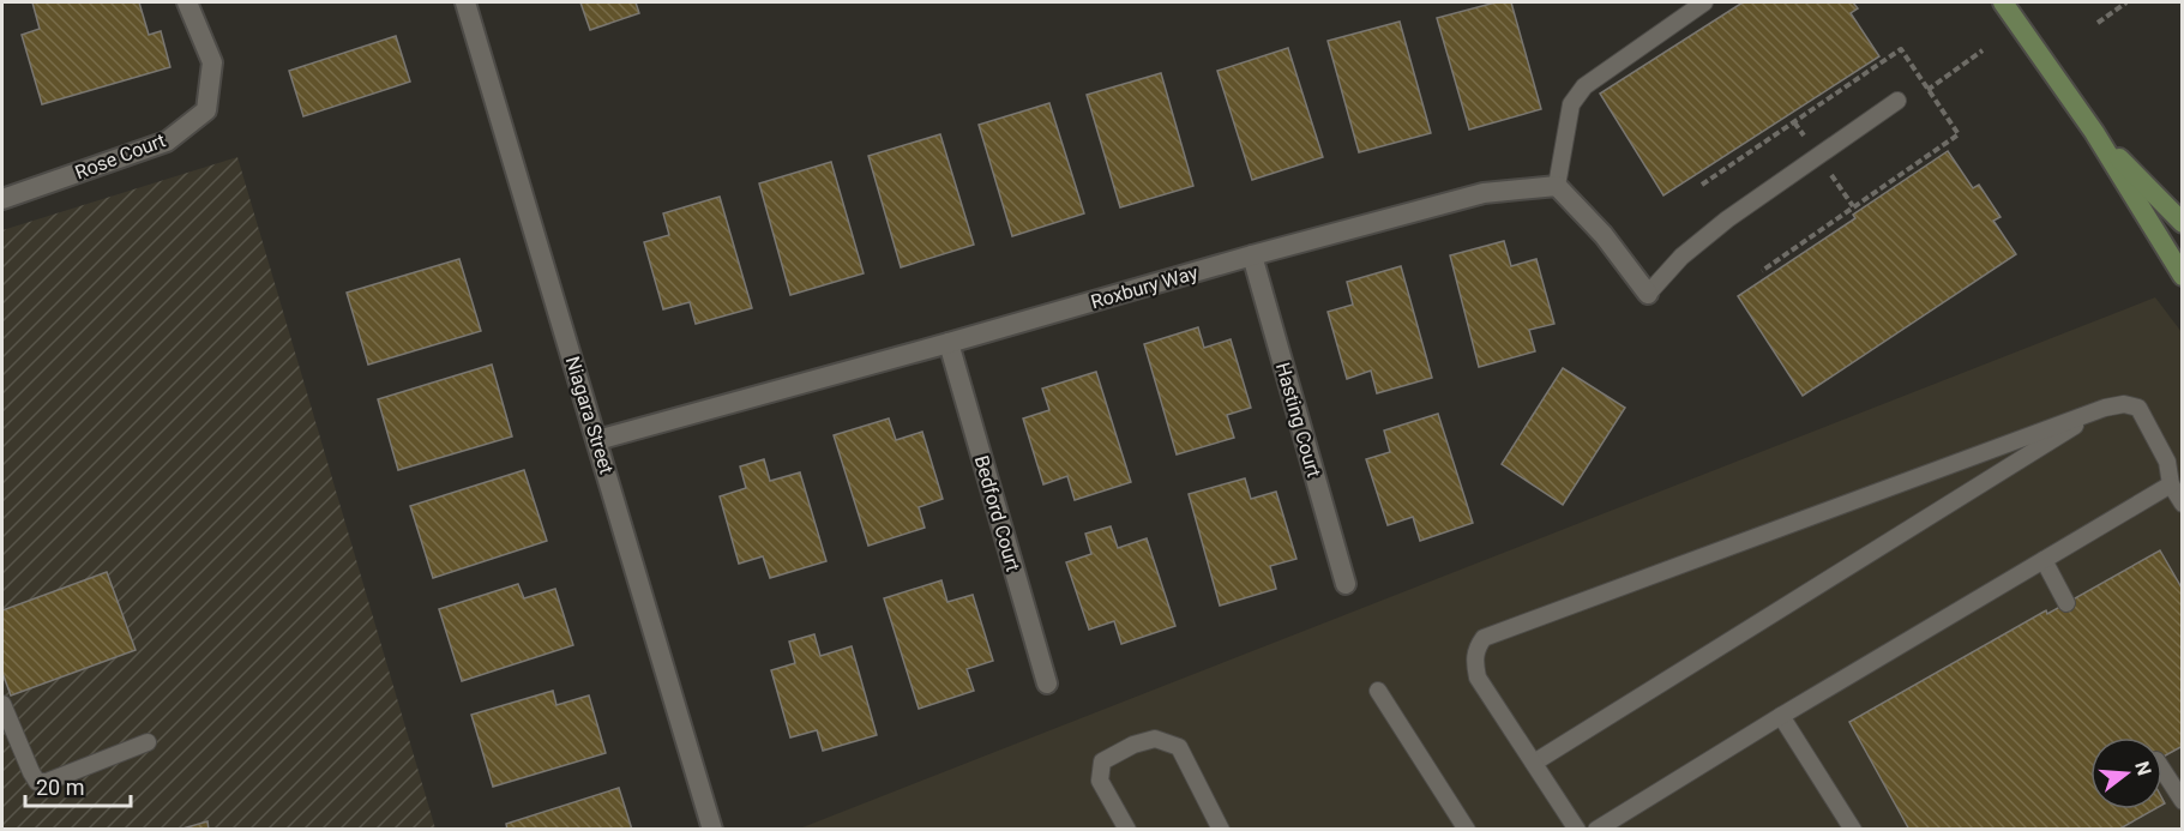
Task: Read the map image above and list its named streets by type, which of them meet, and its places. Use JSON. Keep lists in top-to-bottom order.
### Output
{
  "streets": {
    "street": [
      "Rose Court",
      "Roxbury Way",
      "Niagara Street",
      "Hasting Court",
      "Bedford Court"
    ]
  },
  "crossings": [
    ["Roxbury Way", "Niagara Street"],
    ["Roxbury Way", "Hasting Court"],
    ["Roxbury Way", "Bedford Court"]
  ],
  "scale_bar": "20 m",
  "north": "right"
}
